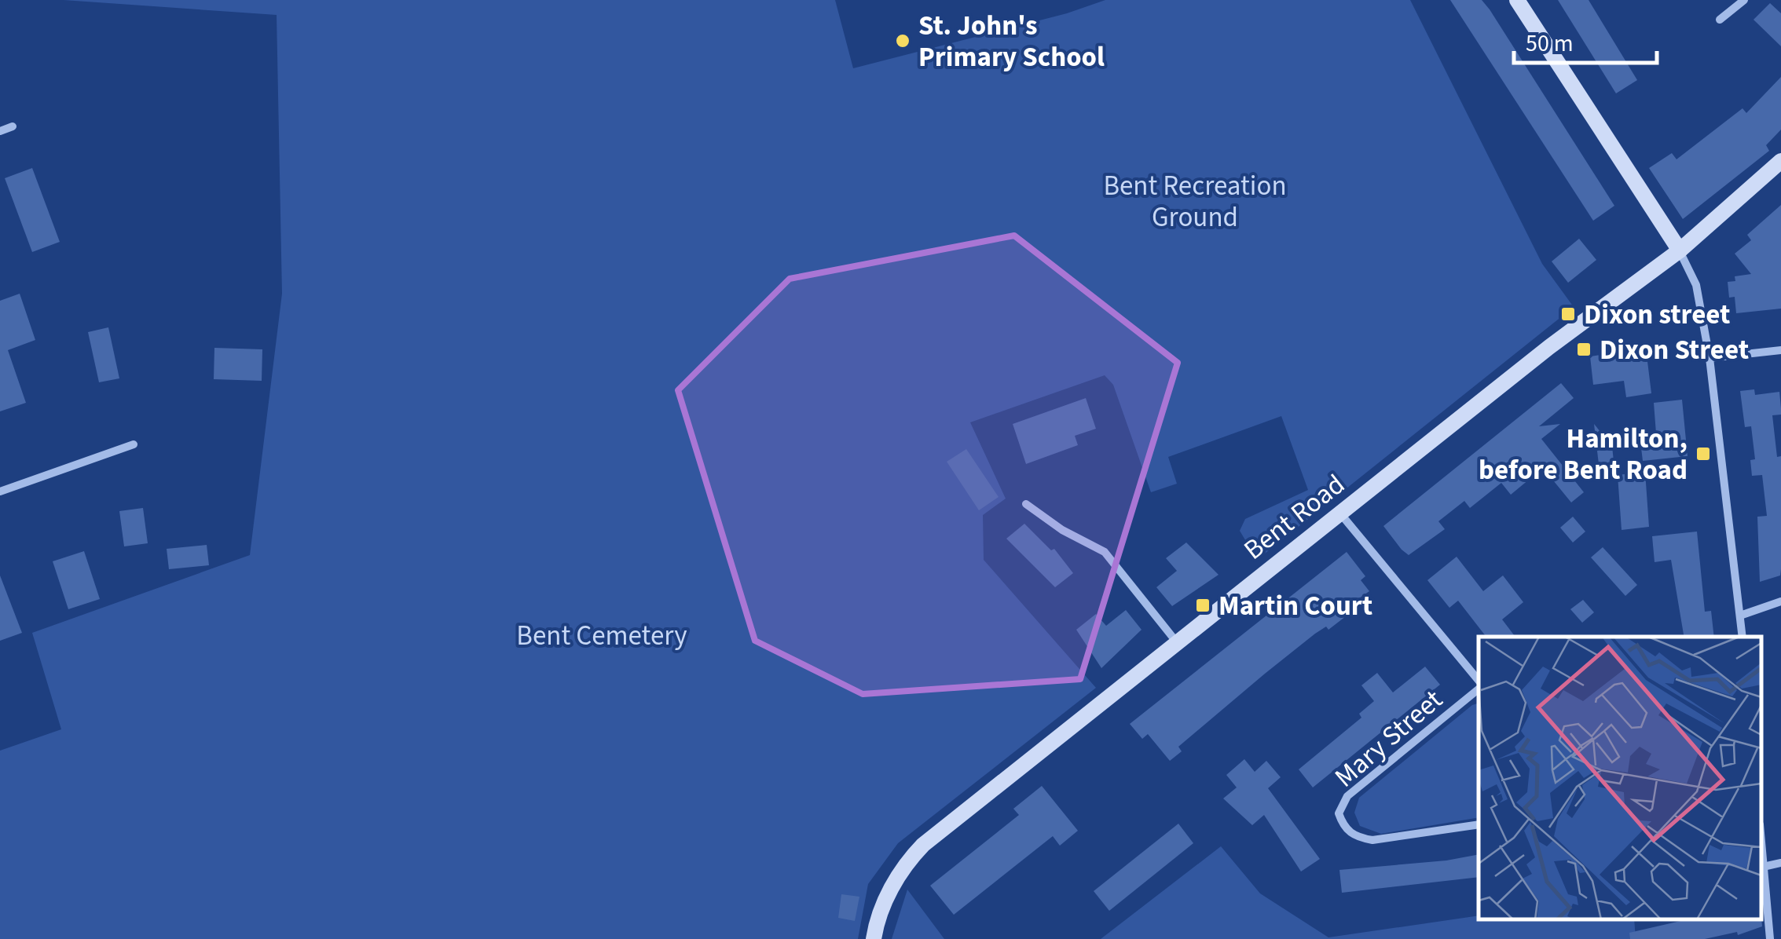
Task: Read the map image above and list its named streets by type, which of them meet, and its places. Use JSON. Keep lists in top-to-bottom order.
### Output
{
  "streets": {
    "street": ["Bent Road", "Mary Street"]
  },
  "crossings": [
    ["Bent Road", "Mary Street"]
  ],
  "parks": ["Bent Recreation Ground", "Bent Cemetery"],
  "places": {
    "other": ["St. John's Primary School"],
    "transit": [
      "Dixon street",
      "Dixon Street",
      "Hamilton, before Bent Road",
      "Martin Court"
    ]
  },
  "scale_bar": "50 m"
}
